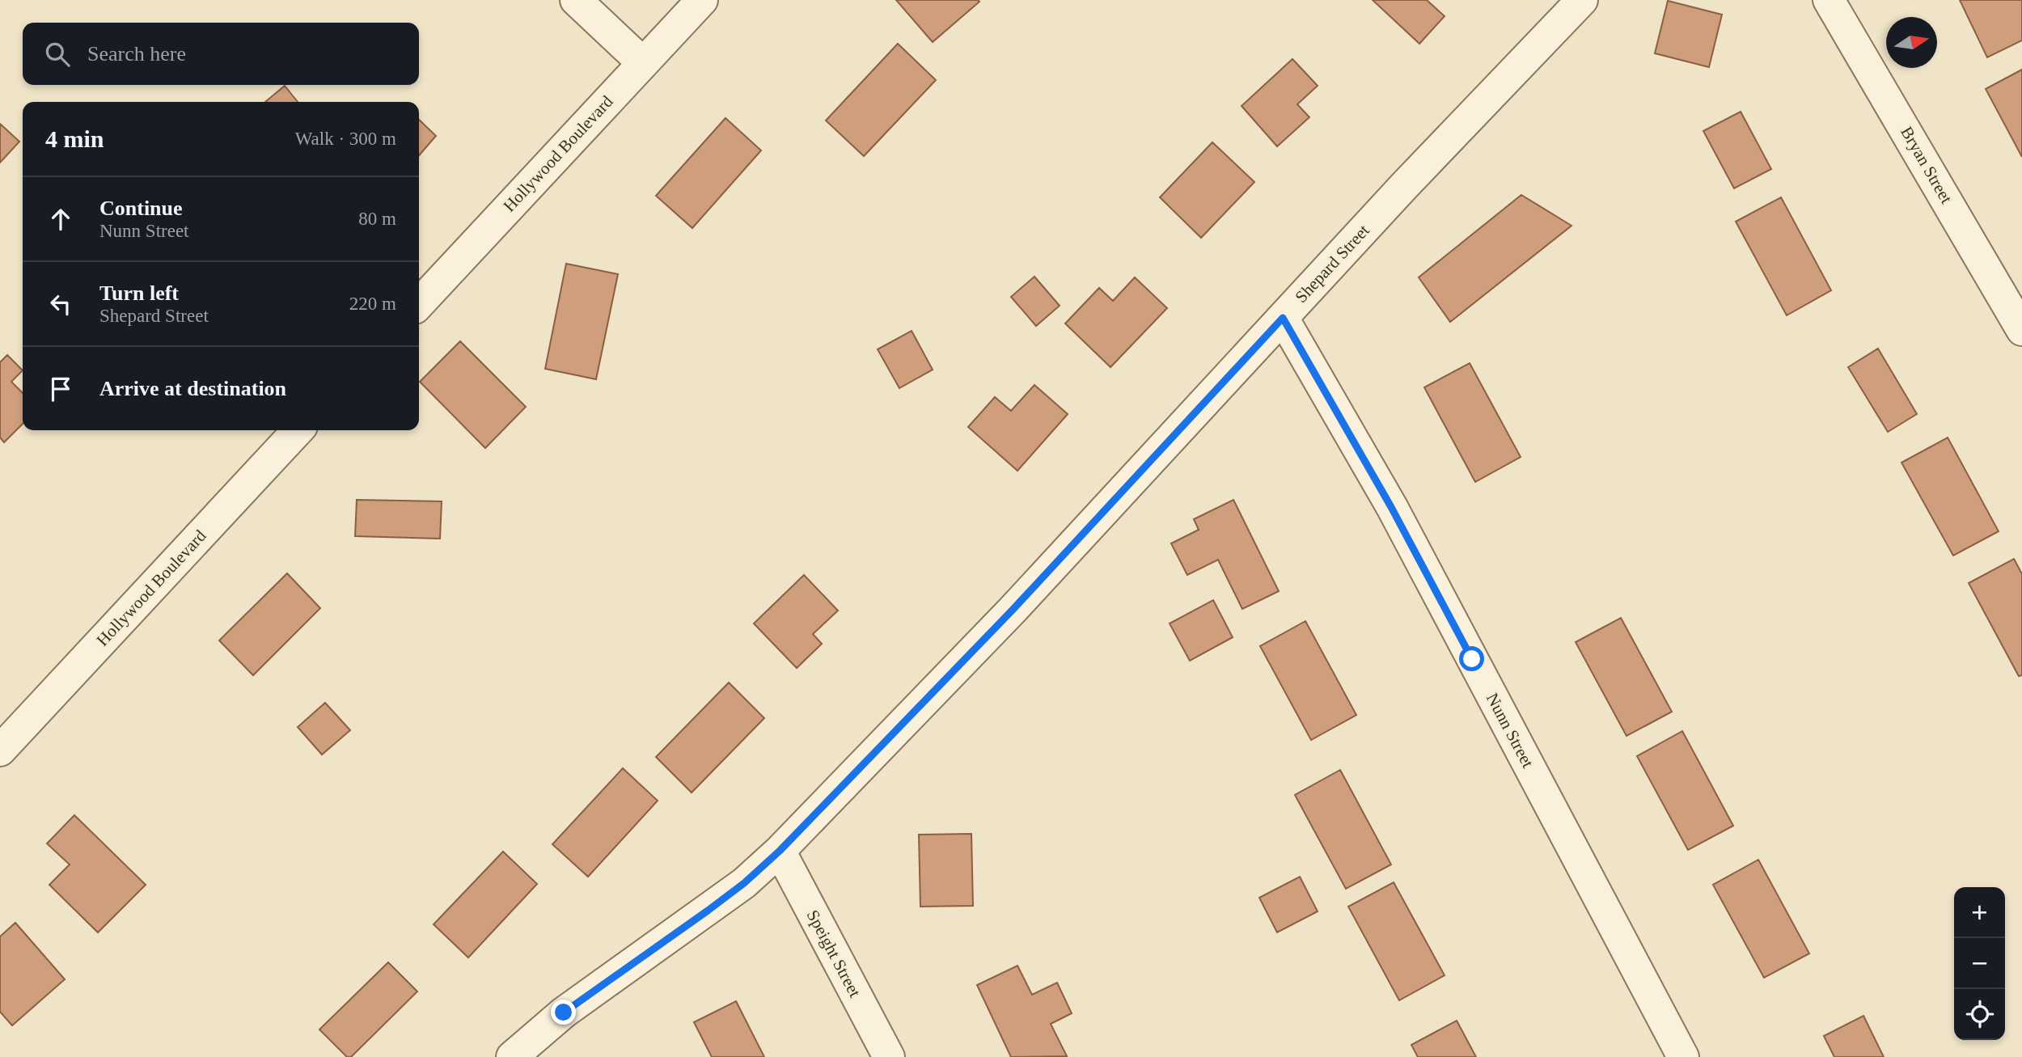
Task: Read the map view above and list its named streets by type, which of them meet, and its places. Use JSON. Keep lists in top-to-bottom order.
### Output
{
  "streets": {
    "street": [
      "Hollywood Boulevard",
      "Bryan Street",
      "Shepard Street",
      "Nunn Street",
      "Speight Street"
    ]
  },
  "crossings": [
    ["Shepard Street", "Nunn Street"],
    ["Shepard Street", "Speight Street"]
  ],
  "north": "right",
  "page": {
    "search": "Search here",
    "heading": ["4 min", "Walk · 300 m"],
    "list": [
      ["Continue", "Nunn Street", "80 m"],
      ["Turn left", "Shepard Street", "220 m"],
      "Arrive at destination"
    ],
    "map_buttons": ["+", "−"]
  }
}
